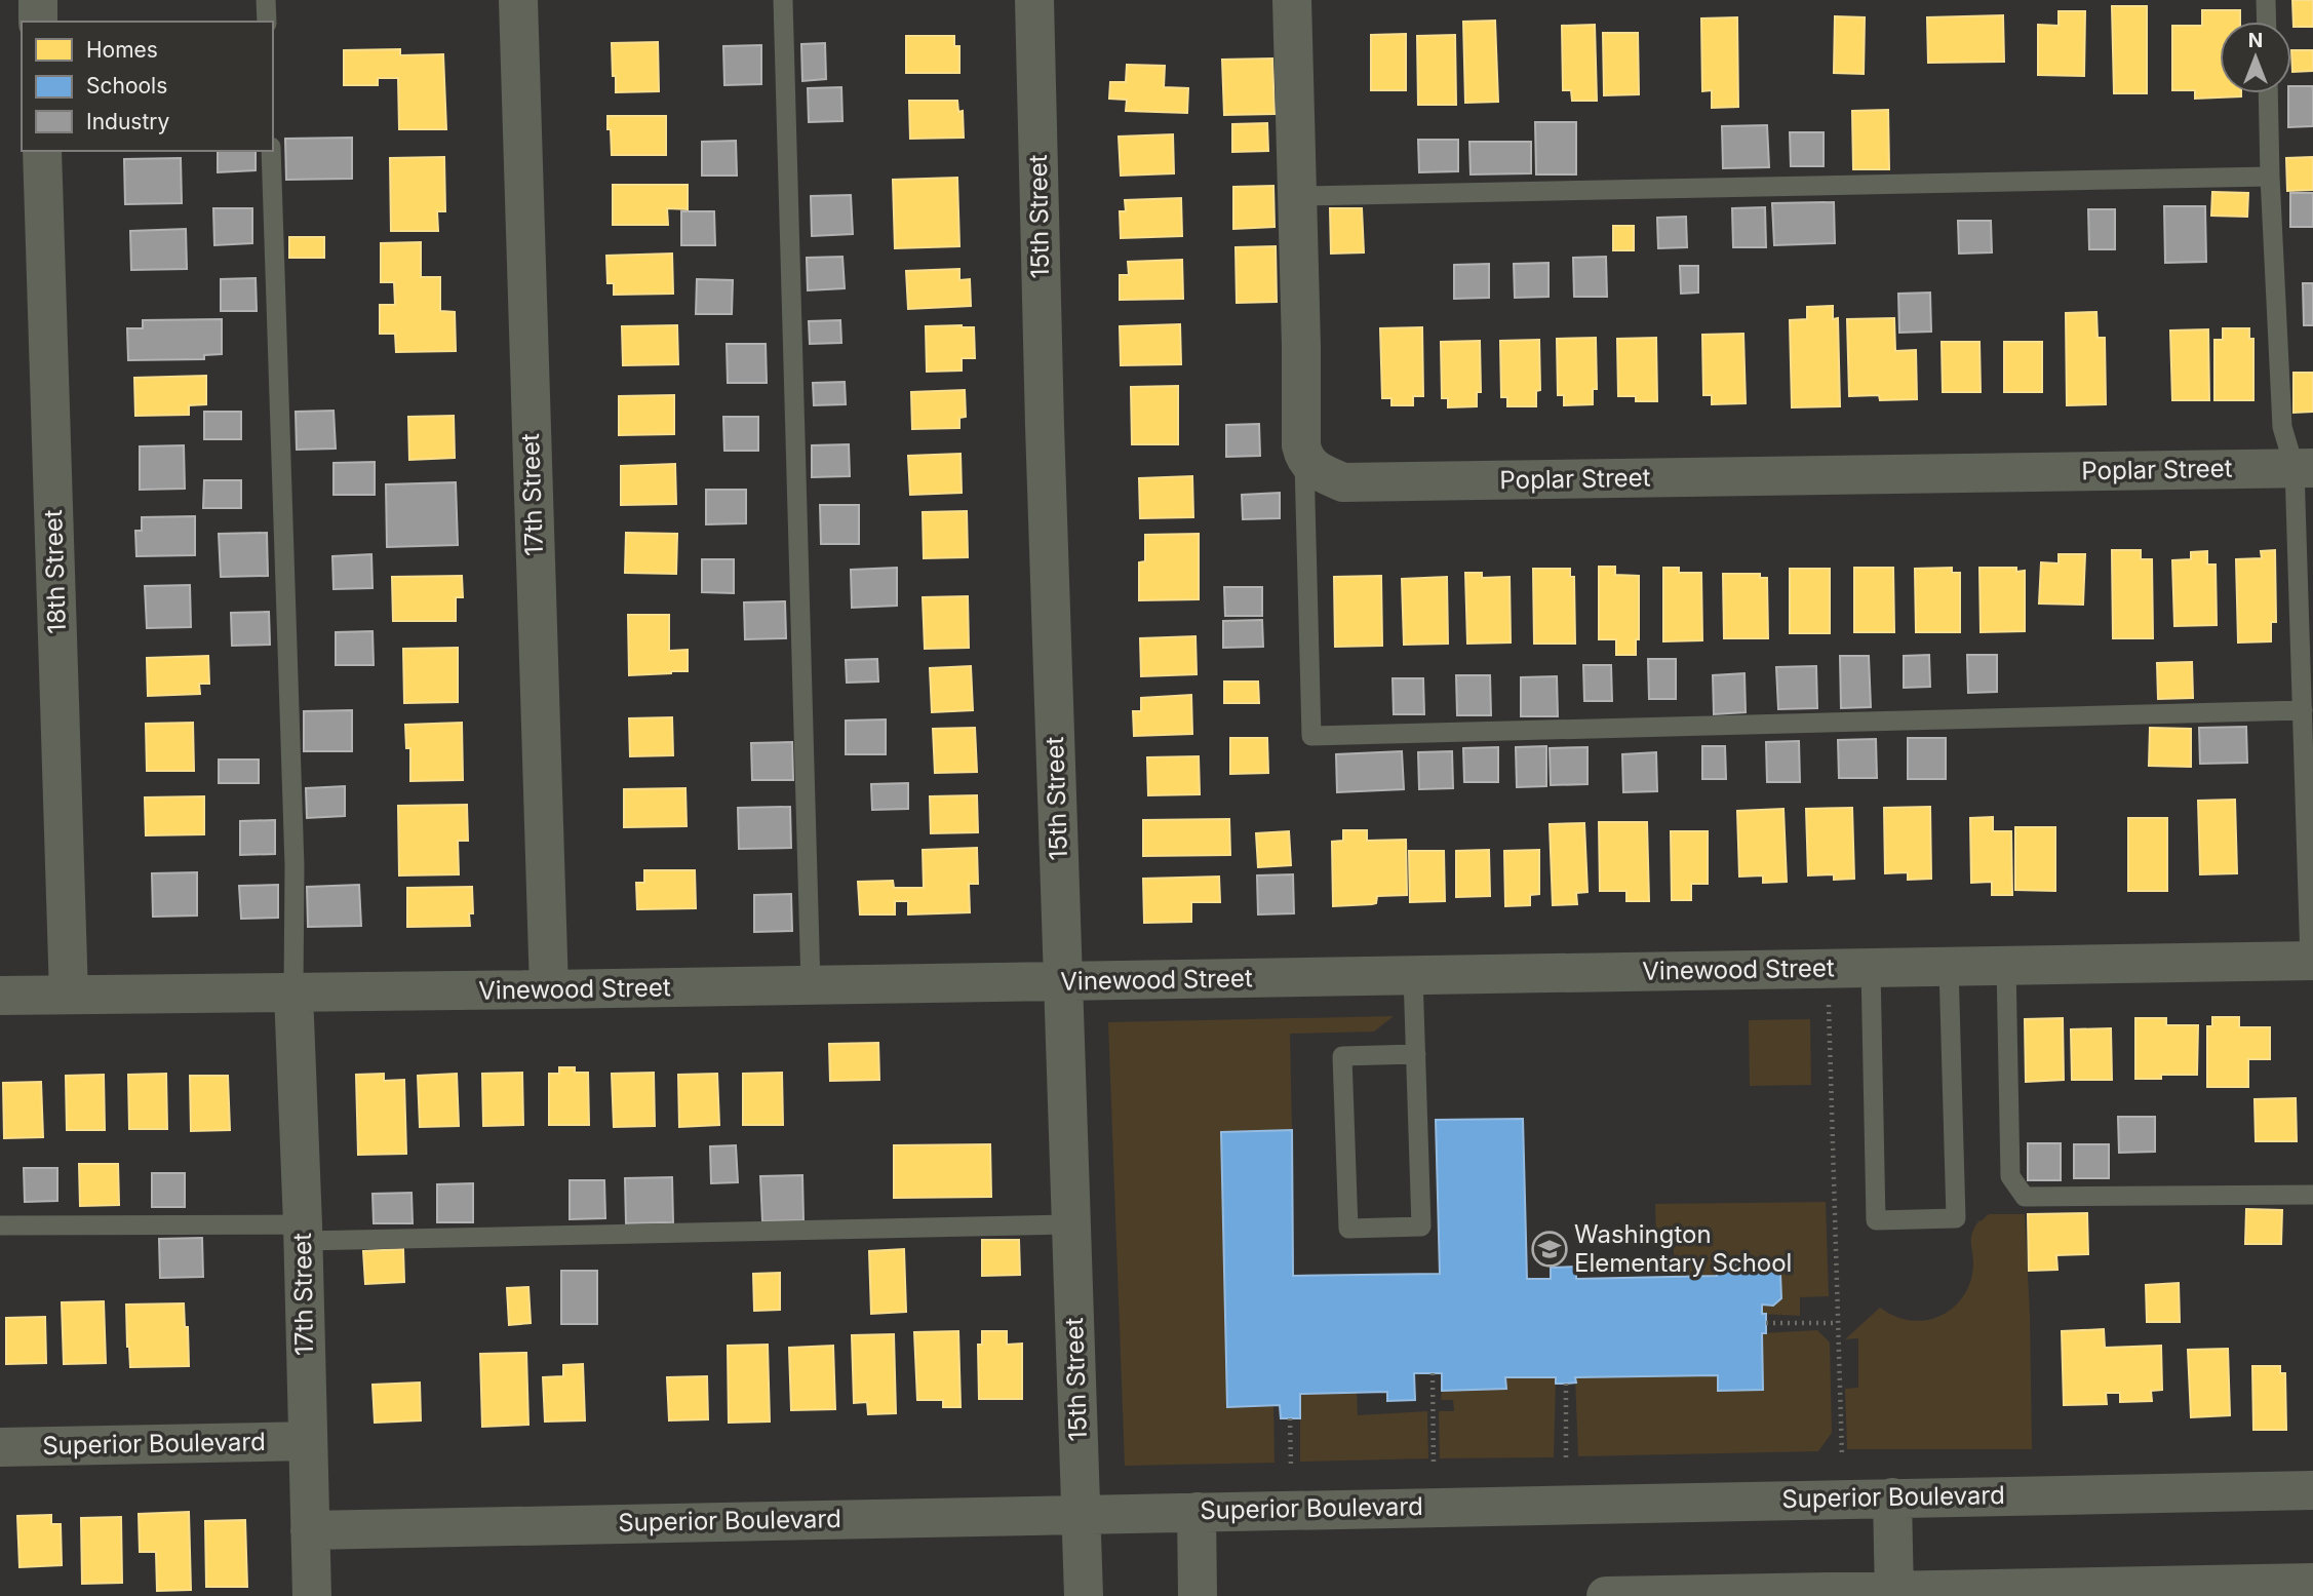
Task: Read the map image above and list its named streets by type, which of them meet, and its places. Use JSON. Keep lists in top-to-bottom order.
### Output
{
  "streets": {
    "street": [
      "15th Street",
      "Poplar Street",
      "17th Street",
      "18th Street",
      "Vinewood Street",
      "Superior Boulevard"
    ]
  },
  "crossings": [
    ["15th Street", "Vinewood Street"],
    ["15th Street", "Superior Boulevard"],
    ["17th Street", "Vinewood Street"],
    ["17th Street", "Superior Boulevard"],
    ["18th Street", "Vinewood Street"]
  ],
  "places": {
    "school or university": ["Washington Elementary School"]
  },
  "legend": ["Homes", "Schools", "Industry"],
  "north": "top"
}
